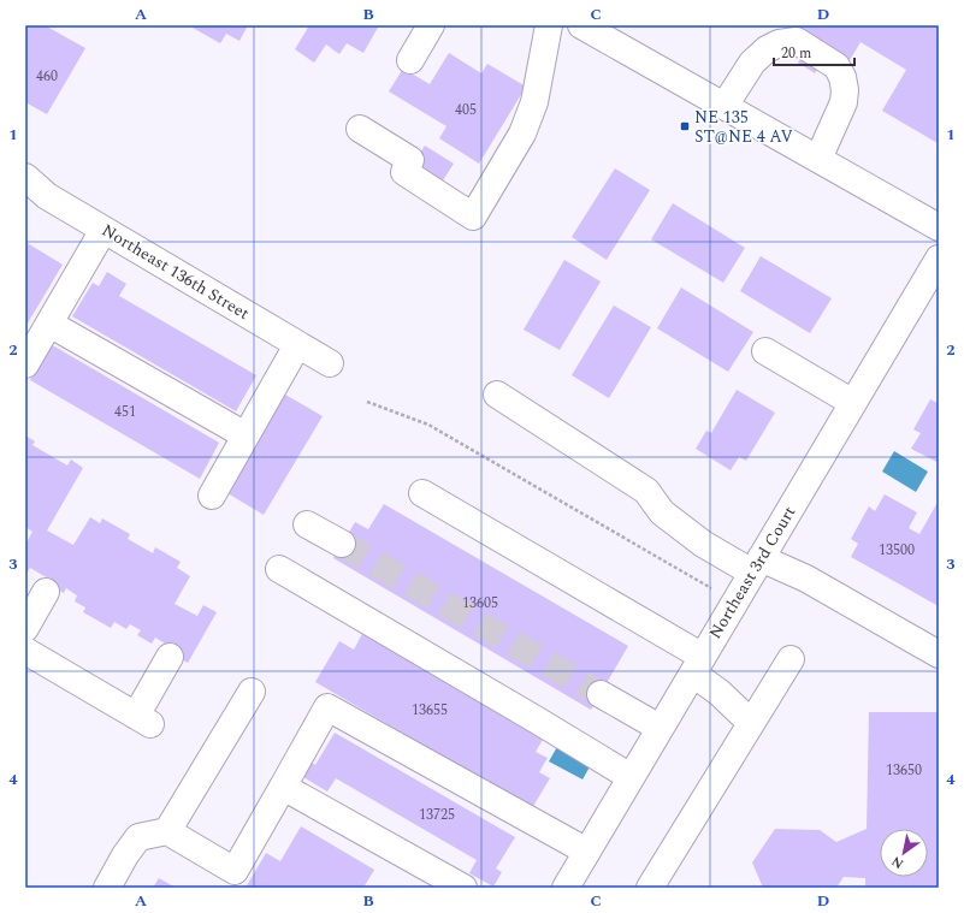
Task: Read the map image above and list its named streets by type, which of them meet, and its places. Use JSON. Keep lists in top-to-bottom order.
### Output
{
  "streets": {
    "street": ["Northeast 136th Street", "Northeast 3rd Court"]
  },
  "places": {
    "transit": ["NE 135 ST@NE 4 AV"]
  },
  "house_numbers": [
    "460",
    "405",
    "451",
    "13500",
    "13605",
    "13655",
    "13650",
    "13725"
  ],
  "scale_bar": "20 m",
  "north": "bottom left",
  "grid": {
    "columns": [
      "A",
      "B",
      "C",
      "D"
    ],
    "rows": [
      "1",
      "2",
      "3",
      "4"
    ]
  }
}
